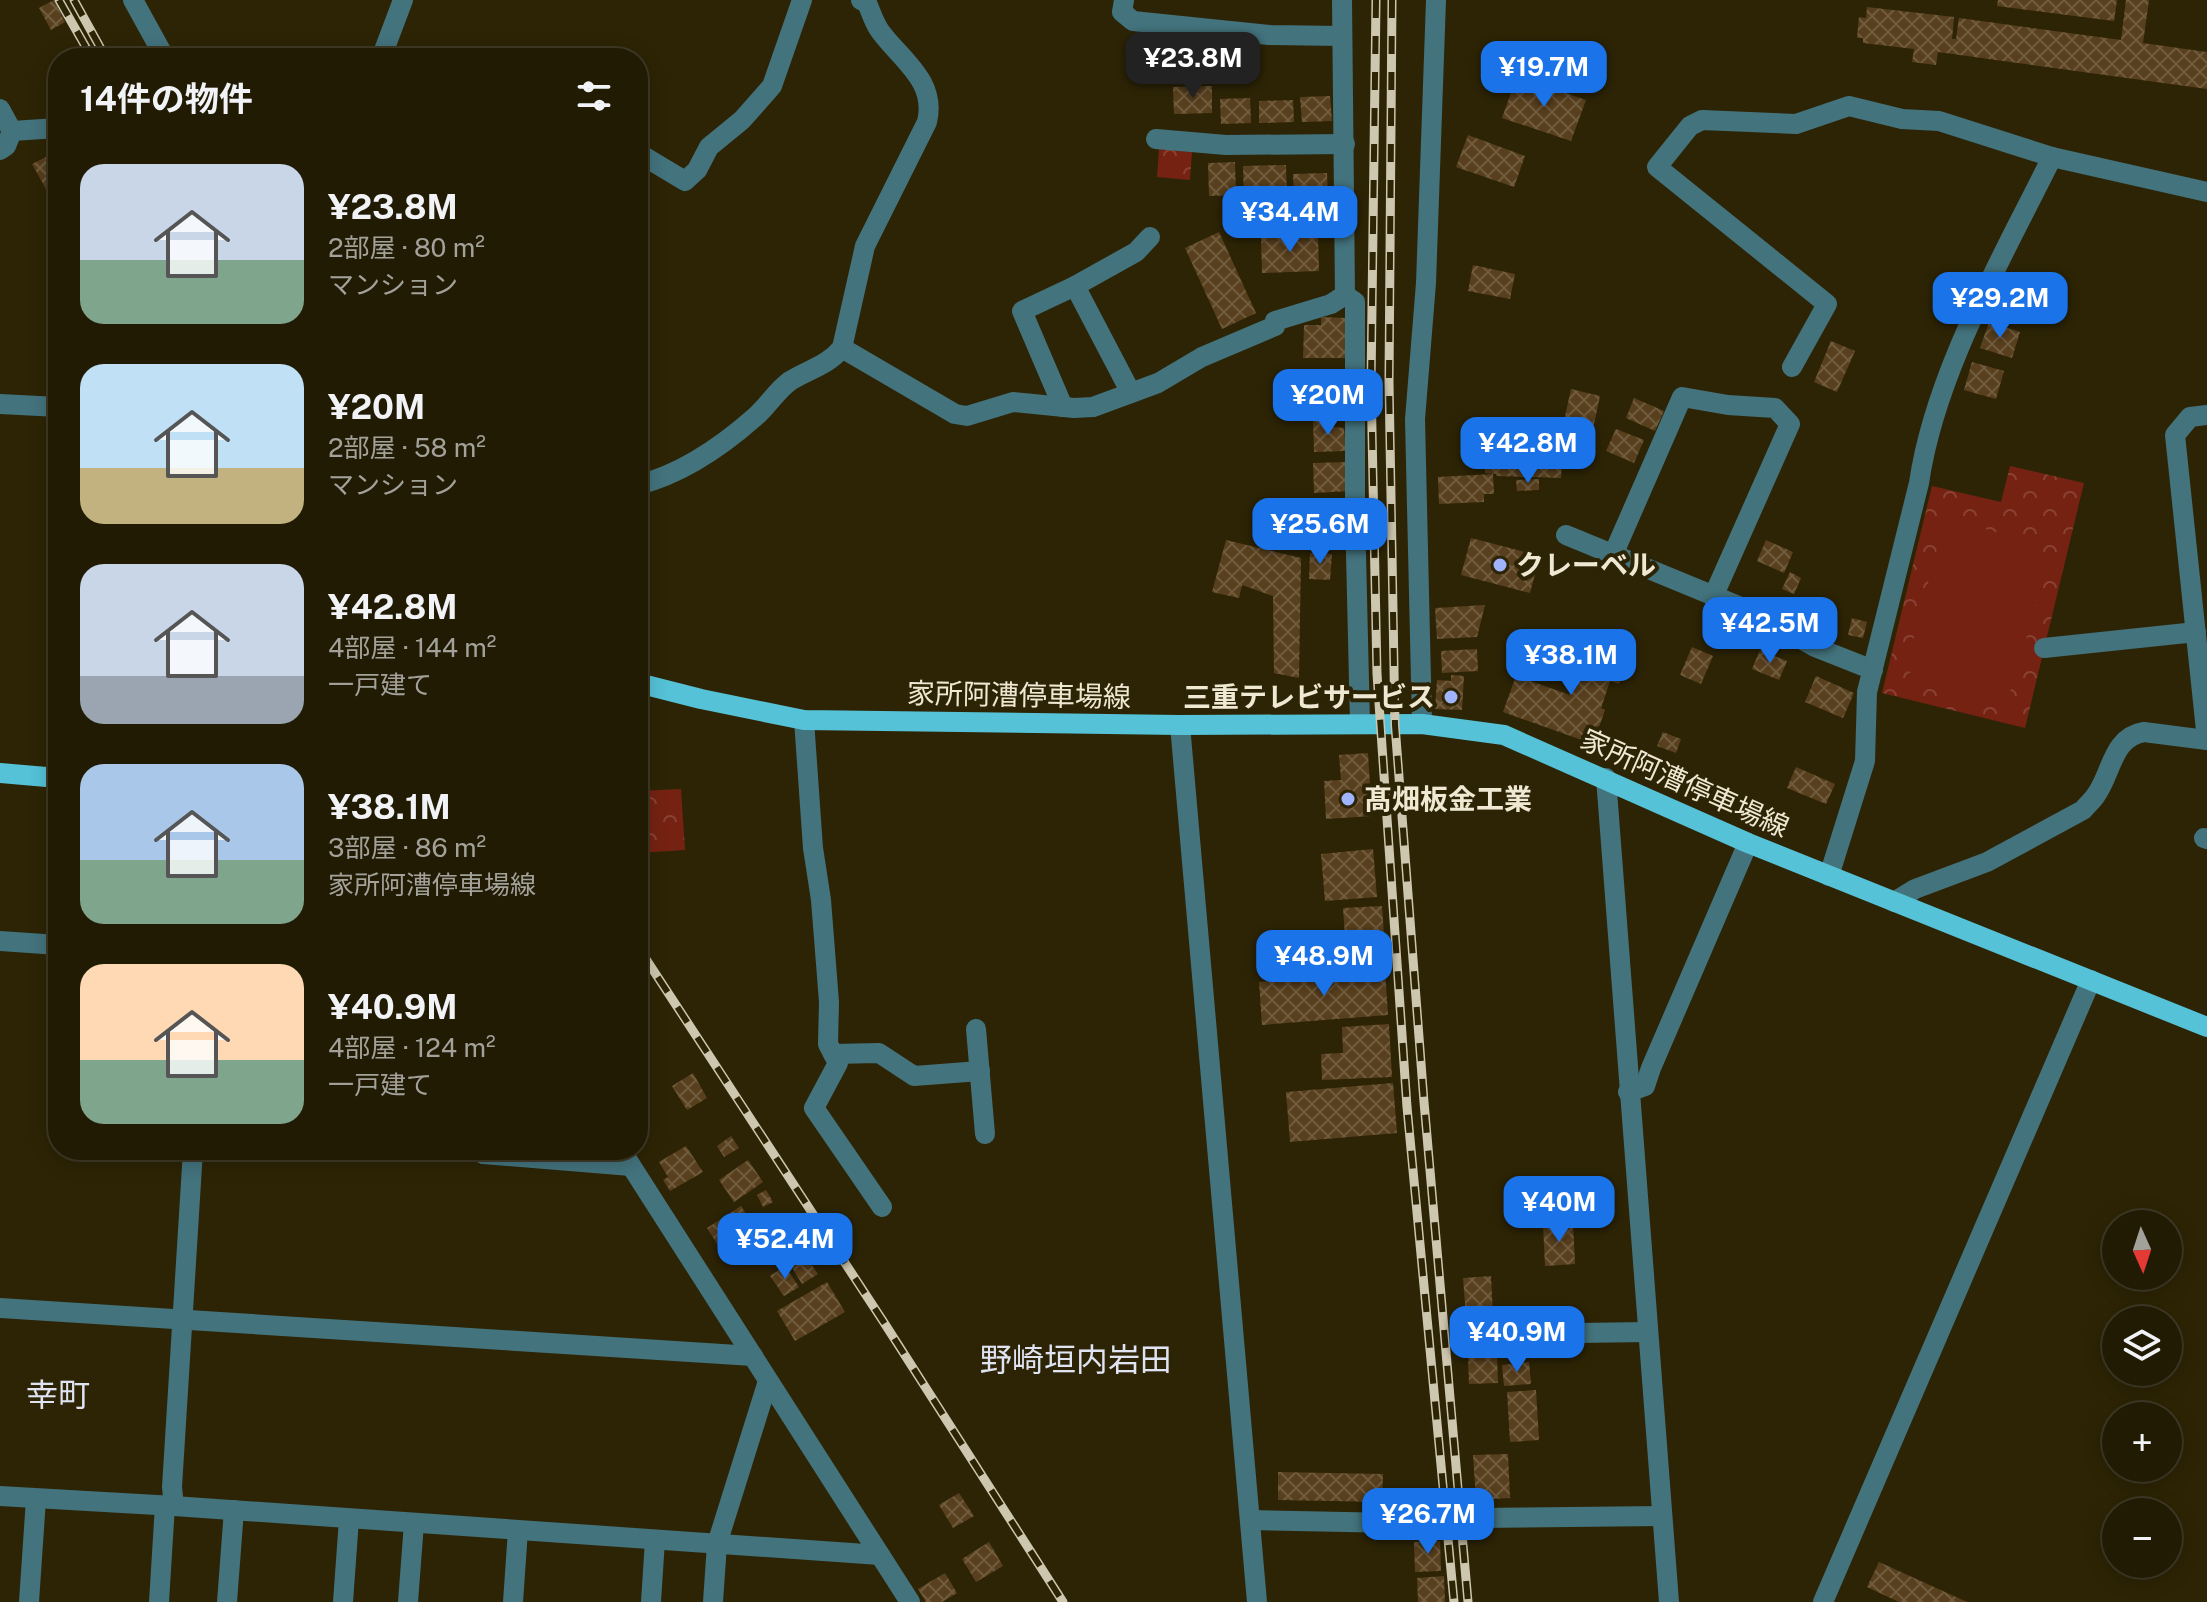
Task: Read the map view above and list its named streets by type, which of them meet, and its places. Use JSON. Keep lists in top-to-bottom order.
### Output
{
  "streets": {
    "main road": ["家所阿漕停車場線"]
  },
  "districts": ["野崎垣内岩田", "幸町"],
  "places": ["クレーベル", "三重テレビサービス", "髙畑板金工業"],
  "north": "bottom",
  "page": {
    "price": [
      "¥23.8M",
      "¥19.7M",
      "¥34.4M",
      "¥29.2M",
      "¥20M",
      "¥42.8M",
      "¥25.6M",
      "¥42.5M",
      "¥38.1M",
      "¥48.9M",
      "¥40M",
      "¥52.4M",
      "¥40.9M",
      "¥26.7M"
    ],
    "heading": "14件の物件",
    "list": [
      {
        "name": "¥23.8M",
        "note": "2部屋 · 80 m² · マンション"
      },
      {
        "name": "¥20M",
        "note": "2部屋 · 58 m² · マンション"
      },
      {
        "name": "¥42.8M",
        "note": "4部屋 · 144 m² · 一戸建て"
      },
      {
        "name": "¥38.1M",
        "note": "3部屋 · 86 m² · 家所阿漕停車場線"
      },
      {
        "name": "¥40.9M",
        "note": "4部屋 · 124 m² · 一戸建て"
      }
    ],
    "map_buttons": ["+", "−"]
  }
}
